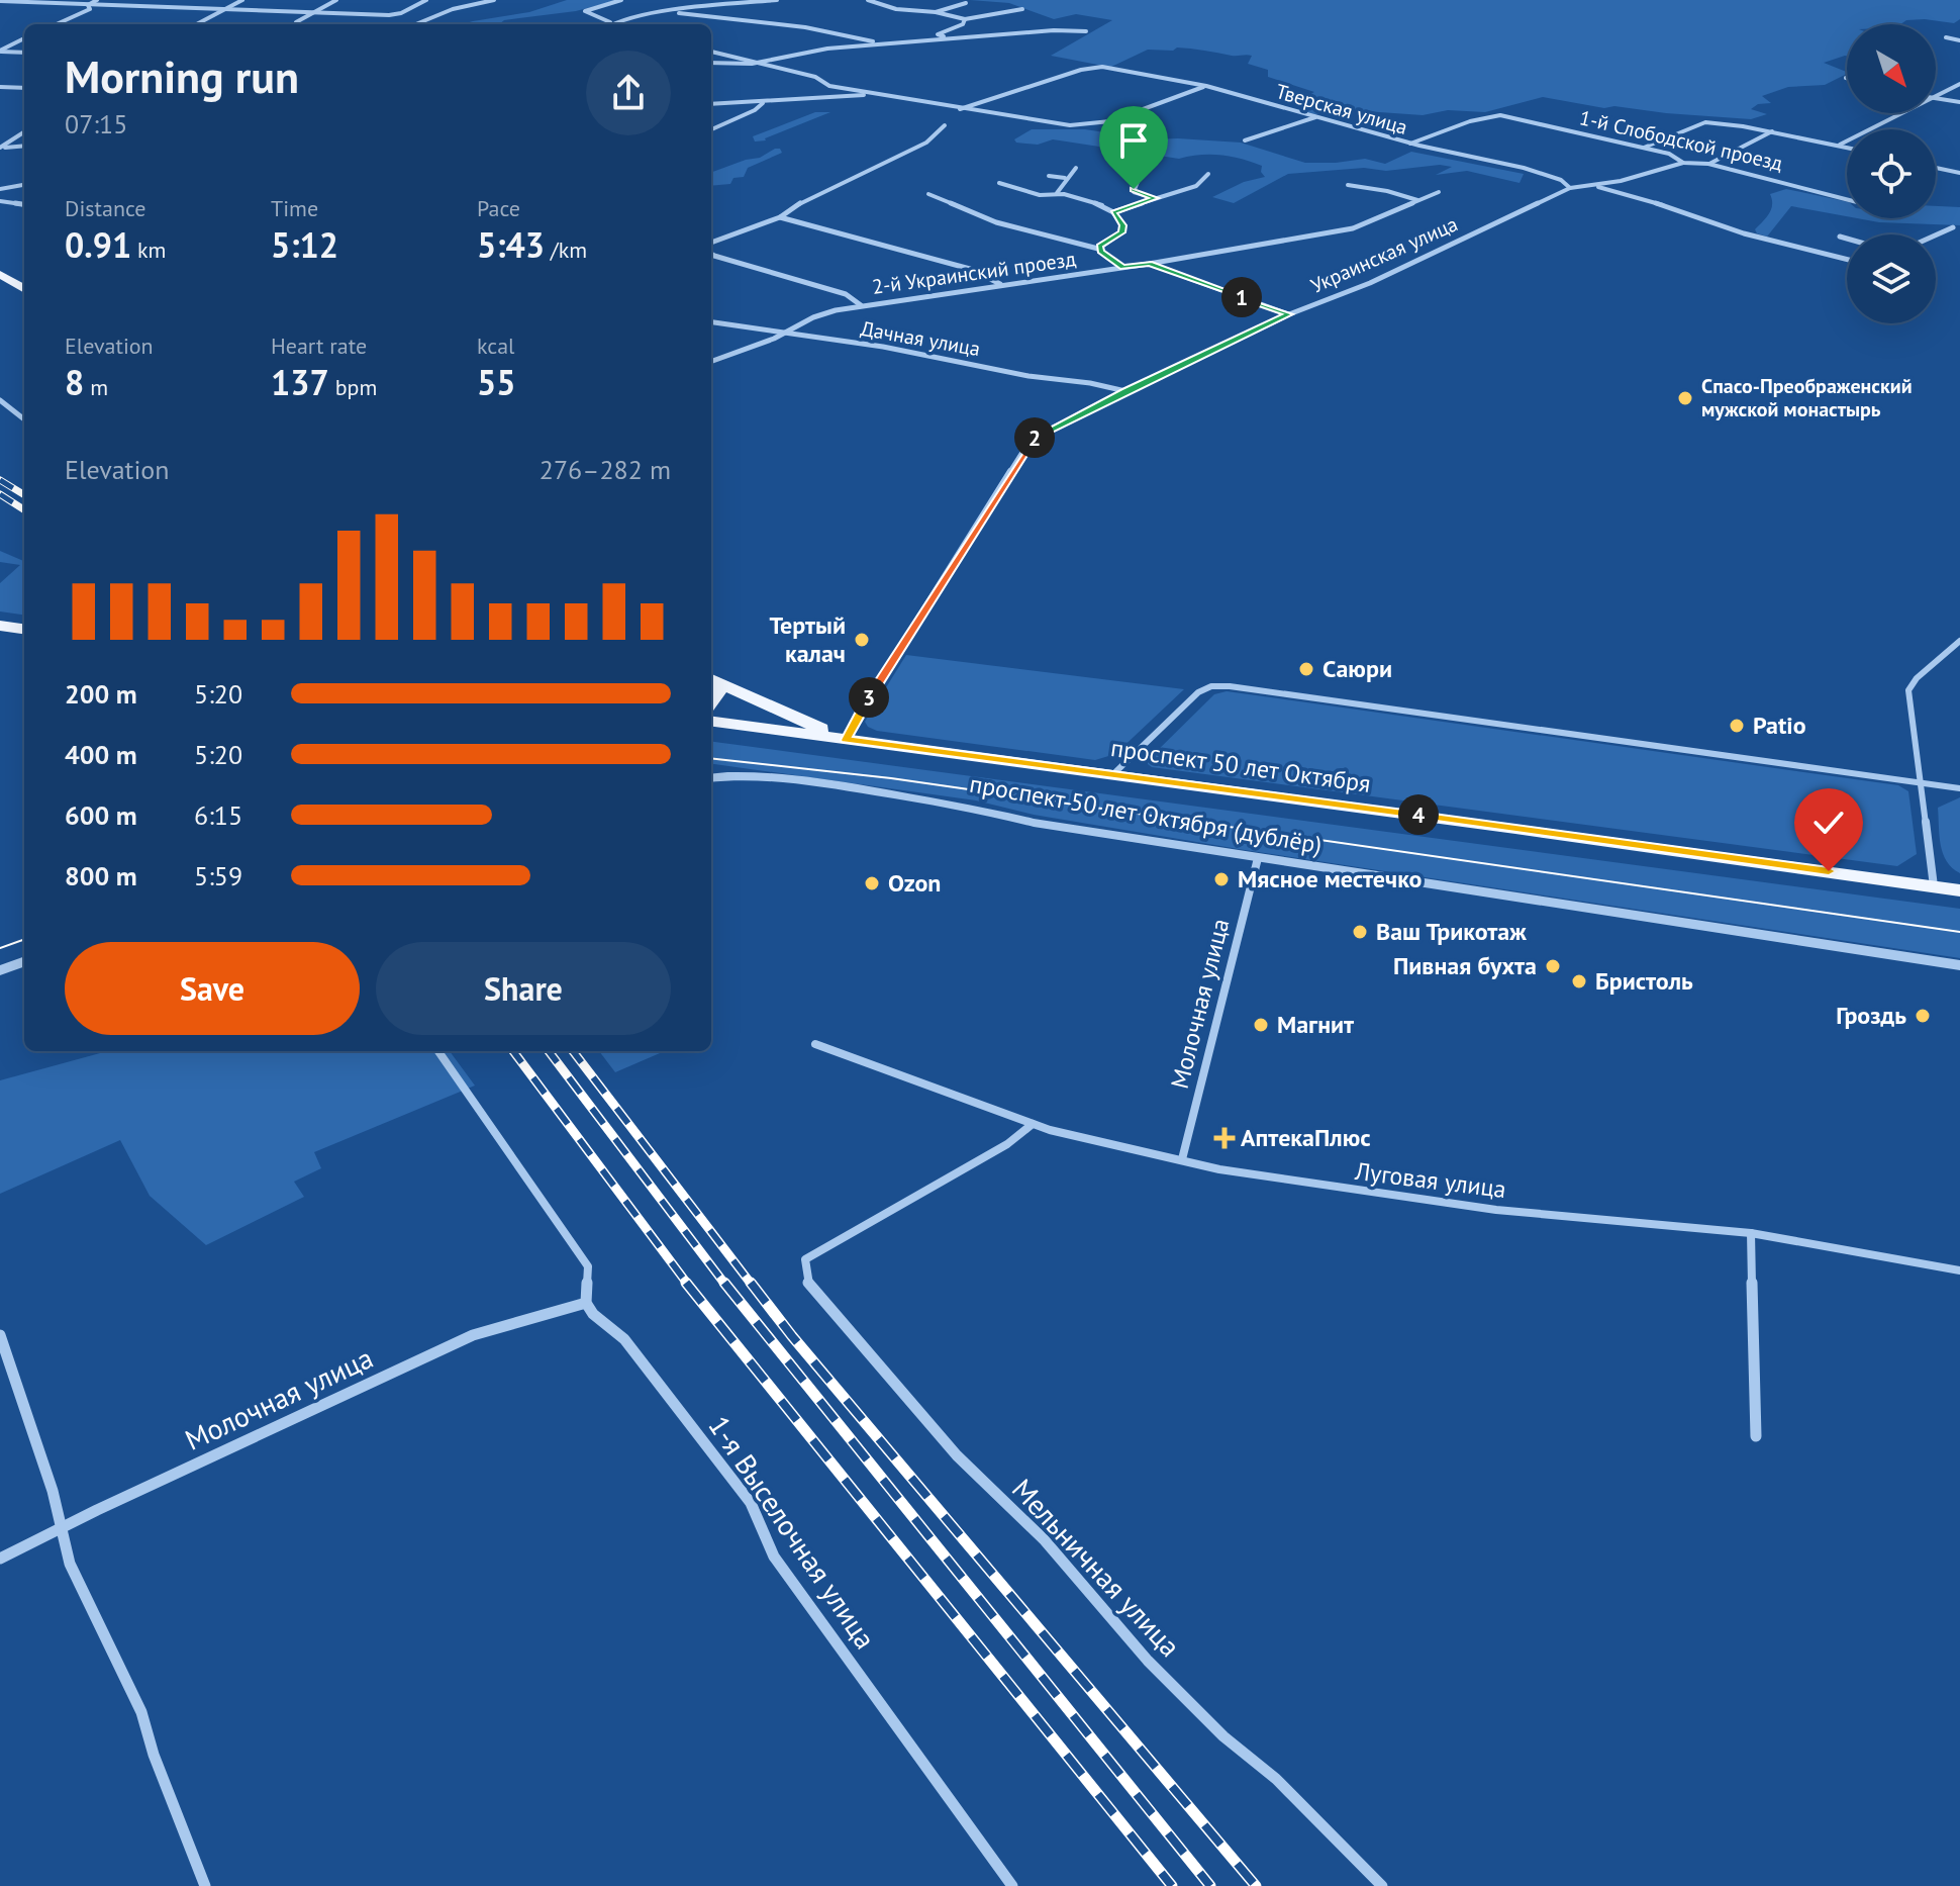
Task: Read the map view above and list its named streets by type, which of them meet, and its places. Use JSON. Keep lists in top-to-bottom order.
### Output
{
  "streets": {
    "main road": ["проспект 50 лет Октября"],
    "street": [
      "Тверская улица",
      "1-й Слободской проезд",
      "Украинская улица",
      "2-й Украинский проезд",
      "Дачная улица",
      "проспект 50 лет Октября (дублёр)",
      "Молочная улица",
      "Луговая улица",
      "1-я Выселочная улица",
      "Мельничная улица"
    ]
  },
  "crossings": [
    ["Тверская улица", "1-й Слободской проезд"],
    ["Тверская улица", "Украинская улица"],
    ["1-й Слободской проезд", "Украинская улица"],
    ["Украинская улица", "Дачная улица"],
    ["Украинская улица", "проспект 50 лет Октября"],
    ["2-й Украинский проезд", "Дачная улица"],
    ["проспект 50 лет Октября (дублёр)", "Молочная улица"],
    ["Молочная улица", "Луговая улица"],
    ["Молочная улица", "1-я Выселочная улица"],
    ["Луговая улица", "Мельничная улица"]
  ],
  "places": {
    "other": [
      "Спасо-Преображенский мужской монастырь",
      "Тертый калач",
      "Саюри",
      "Patio",
      "Мясное местечко",
      "Ozon",
      "Ваш Трикотаж",
      "Пивная бухта",
      "Бристоль",
      "Гроздь",
      "Магнит"
    ],
    "health": ["АптекаПлюс"]
  },
  "north": "bottom right",
  "page": {
    "heading": ["Morning run", "07:15"],
    "stats": [
      ["Distance", "0.91 km"],
      ["Time", "5:12"],
      ["Pace", "5:43 /km"],
      ["Elevation", "8 m"],
      ["Heart rate", "137 bpm"],
      ["kcal", "55"]
    ],
    "pins": [
      "1",
      "2",
      "3",
      "4"
    ],
    "chart": ["Elevation", "276–282 m"],
    "list": [
      {
        "name": "200 m",
        "note": "5:20"
      },
      {
        "name": "400 m",
        "note": "5:20"
      },
      {
        "name": "600 m",
        "note": "6:15"
      },
      {
        "name": "800 m",
        "note": "5:59"
      }
    ],
    "buttons": ["Save", "Share"]
  }
}
